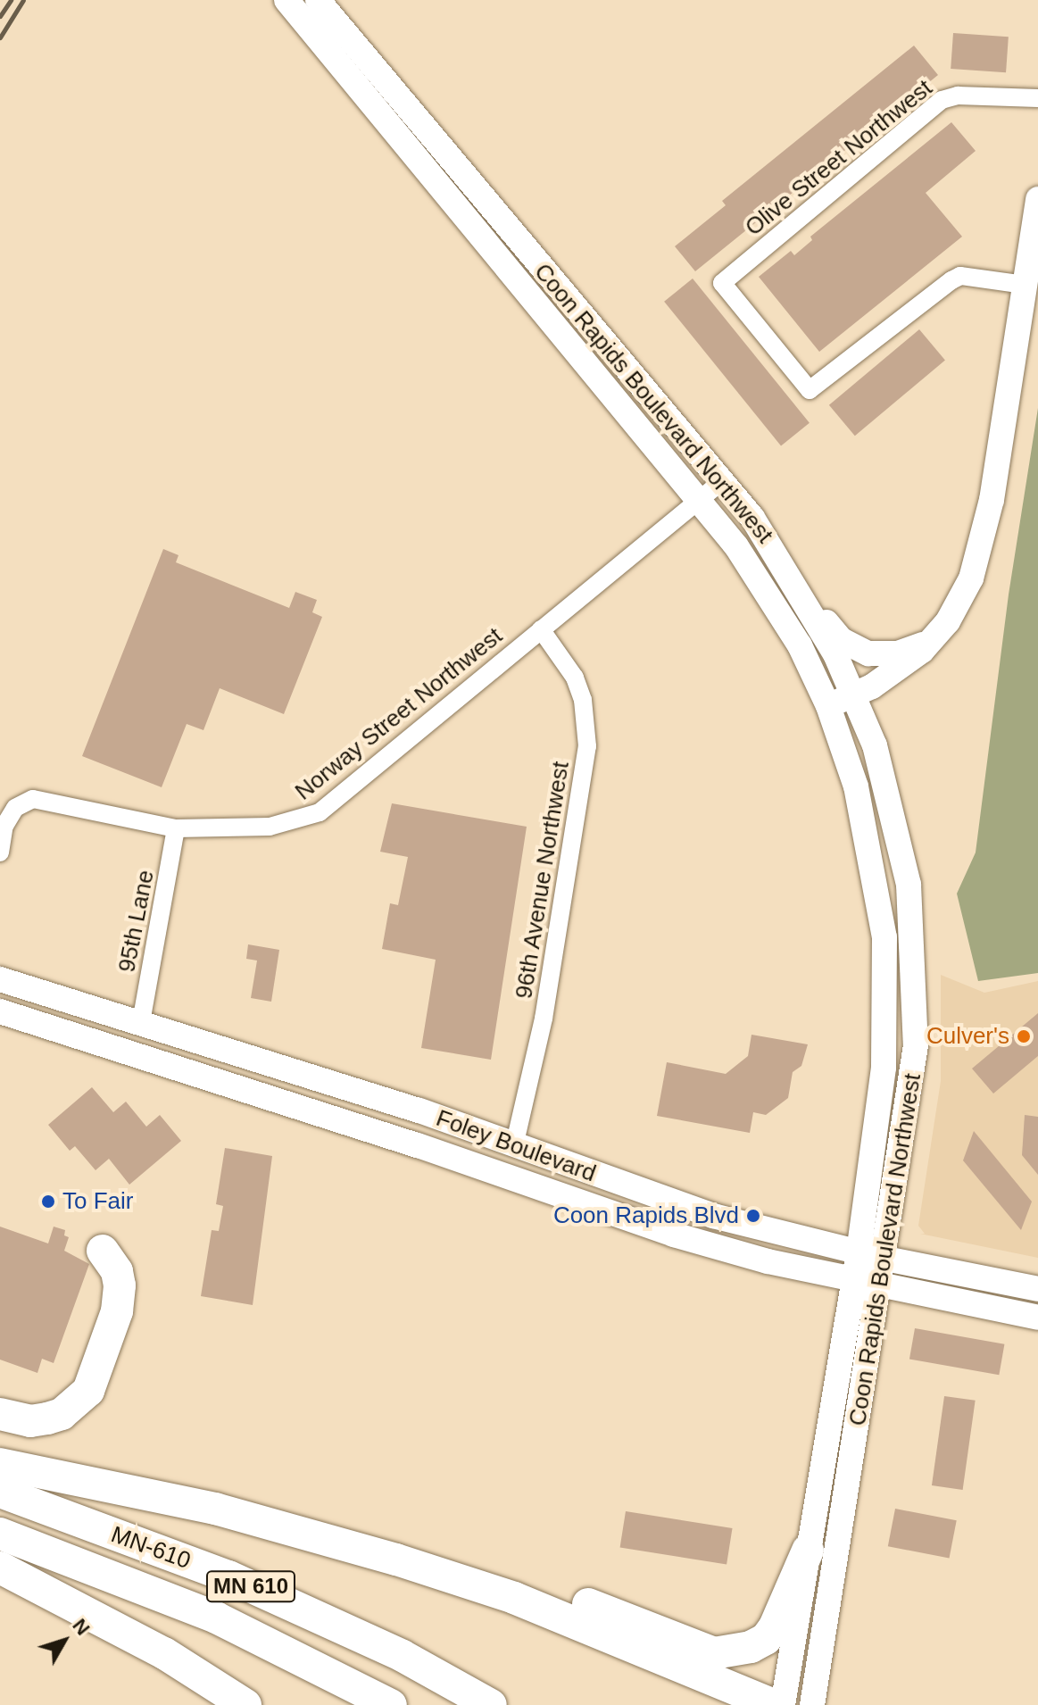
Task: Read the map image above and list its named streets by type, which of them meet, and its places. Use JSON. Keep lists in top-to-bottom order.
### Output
{
  "streets": {
    "highway": ["MN-610", "MN 610"],
    "main road": ["Coon Rapids Boulevard Northwest", "Foley Boulevard"],
    "street": [
      "Olive Street Northwest",
      "Norway Street Northwest",
      "96th Avenue Northwest",
      "95th Lane"
    ]
  },
  "crossings": [
    ["Coon Rapids Boulevard Northwest", "Norway Street Northwest"],
    ["Coon Rapids Boulevard Northwest", "Foley Boulevard"],
    ["Norway Street Northwest", "96th Avenue Northwest"],
    ["Norway Street Northwest", "95th Lane"],
    ["96th Avenue Northwest", "Foley Boulevard"],
    ["95th Lane", "Foley Boulevard"]
  ],
  "places": ["Culver's", "To Fair", "Coon Rapids Blvd"],
  "north": "top right"
}
